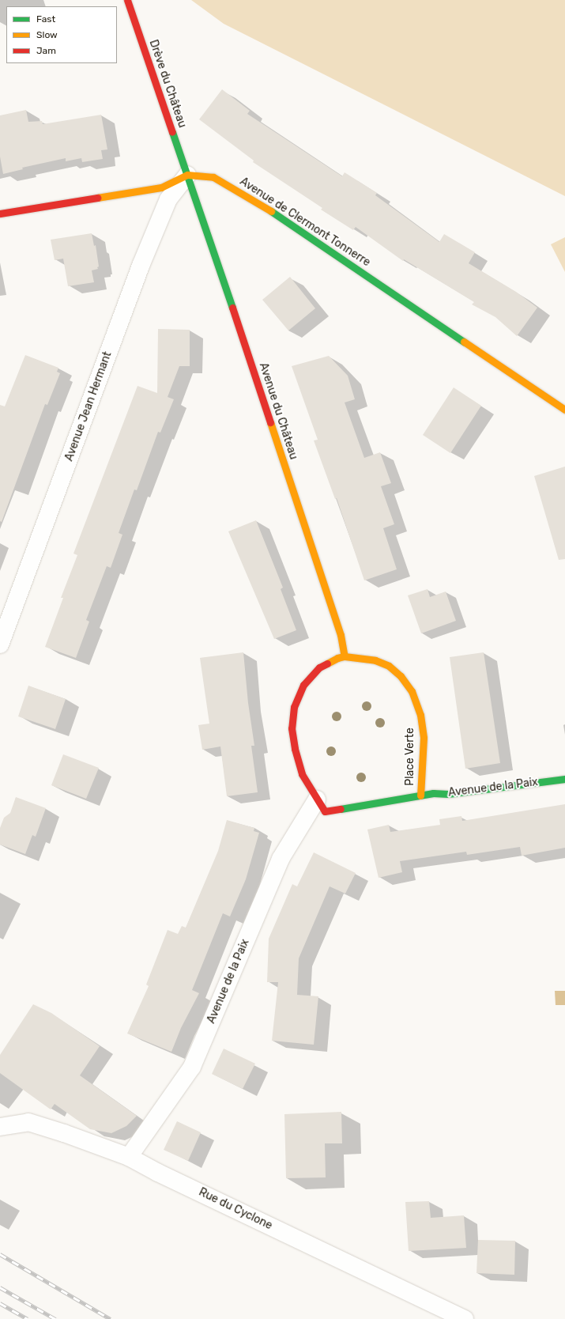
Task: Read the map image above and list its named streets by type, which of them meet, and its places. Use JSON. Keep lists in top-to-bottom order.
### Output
{
  "streets": {
    "street": [
      "Drève du Château",
      "Avenue de Clermont Tonnerre",
      "Avenue Jean Hermant",
      "Avenue du Château",
      "Place Verte",
      "Avenue de la Paix",
      "Rue du Cyclone"
    ]
  },
  "crossings": [
    ["Drève du Château", "Avenue de Clermont Tonnerre"],
    ["Drève du Château", "Avenue Jean Hermant"],
    ["Drève du Château", "Avenue du Château"],
    ["Avenue de Clermont Tonnerre", "Avenue Jean Hermant"],
    ["Avenue de Clermont Tonnerre", "Avenue du Château"],
    ["Avenue Jean Hermant", "Avenue du Château"],
    ["Avenue du Château", "Place Verte"],
    ["Place Verte", "Avenue de la Paix"],
    ["Avenue de la Paix", "Rue du Cyclone"]
  ],
  "legend": ["Fast", "Slow", "Jam"]
}
